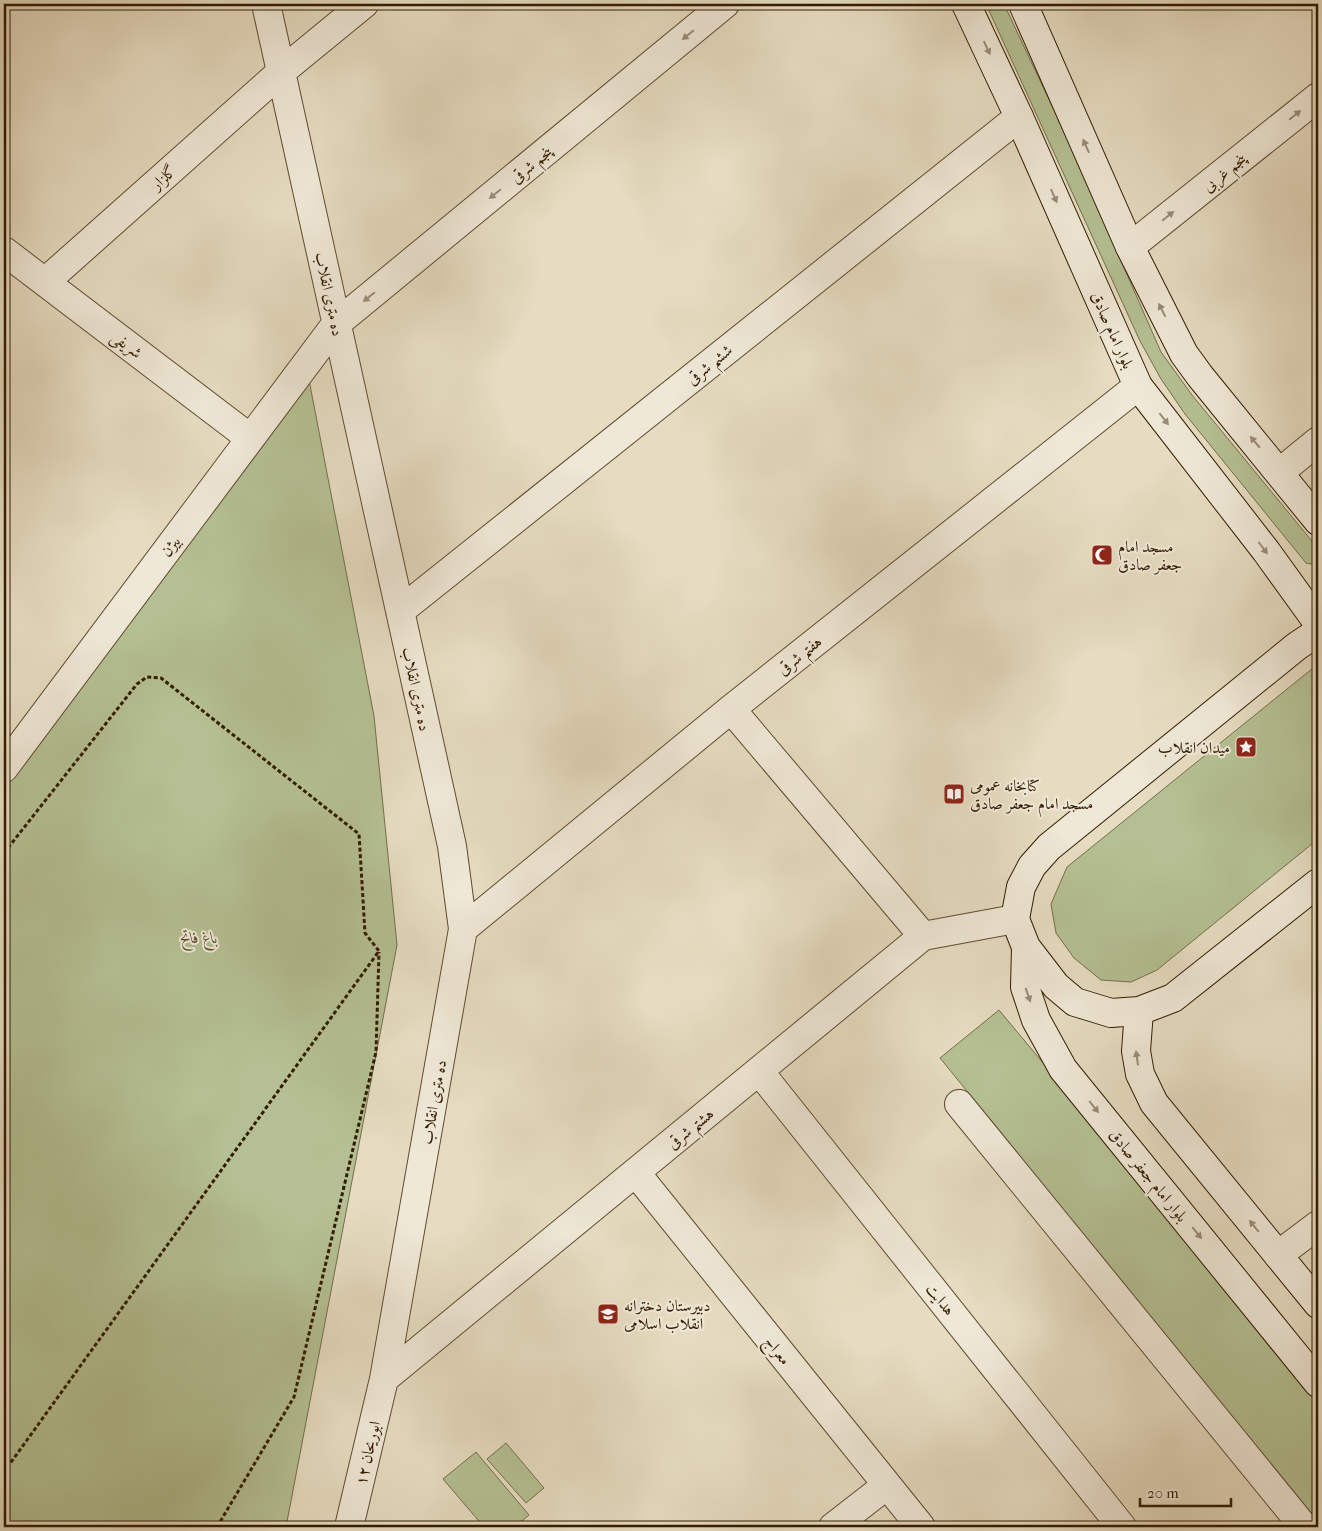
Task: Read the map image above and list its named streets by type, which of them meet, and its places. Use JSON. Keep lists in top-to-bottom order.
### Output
{
  "streets": {
    "street": [
      "پنجم شرقی",
      "پنجم غربی",
      "گلزار",
      "ده متری انقلاب",
      "بلوار امام صادق",
      "شریفی",
      "ششم شرقی",
      "بیژن",
      "هفتم شرقی",
      "هشتم شرقی",
      "بلوار امام جعفر صادق",
      "هدایت",
      "معراج",
      "ابوریحان ۱۲"
    ]
  },
  "crossings": [
    ["پنجم شرقی", "ده متری انقلاب"],
    ["پنجم شرقی", "بیژن"],
    ["گلزار", "ده متری انقلاب"],
    ["گلزار", "شریفی"],
    ["ده متری انقلاب", "ششم شرقی"],
    ["ده متری انقلاب", "بیژن"],
    ["ده متری انقلاب", "هفتم شرقی"],
    ["ده متری انقلاب", "هشتم شرقی"],
    ["ده متری انقلاب", "ابوریحان ۱۲"],
    ["بلوار امام صادق", "ششم شرقی"],
    ["بلوار امام صادق", "هفتم شرقی"],
    ["شریفی", "بیژن"],
    ["هشتم شرقی", "هدایت"],
    ["هشتم شرقی", "معراج"],
    ["هشتم شرقی", "ابوریحان ۱۲"]
  ],
  "one_way": ["پنجم شرقی", "پنجم غربی"],
  "parks": ["باغ فاتح"],
  "places": {
    "mosque": ["مسجد امام جعفر صادق"],
    "place": ["میدان انقلاب"],
    "library": ["کتابخانه عمومی مسجد امام جعفر صادق"],
    "school or university": ["دبیرستان دخترانه انقلاب اسلامی"]
  },
  "scale_bar": "20 m"
}
